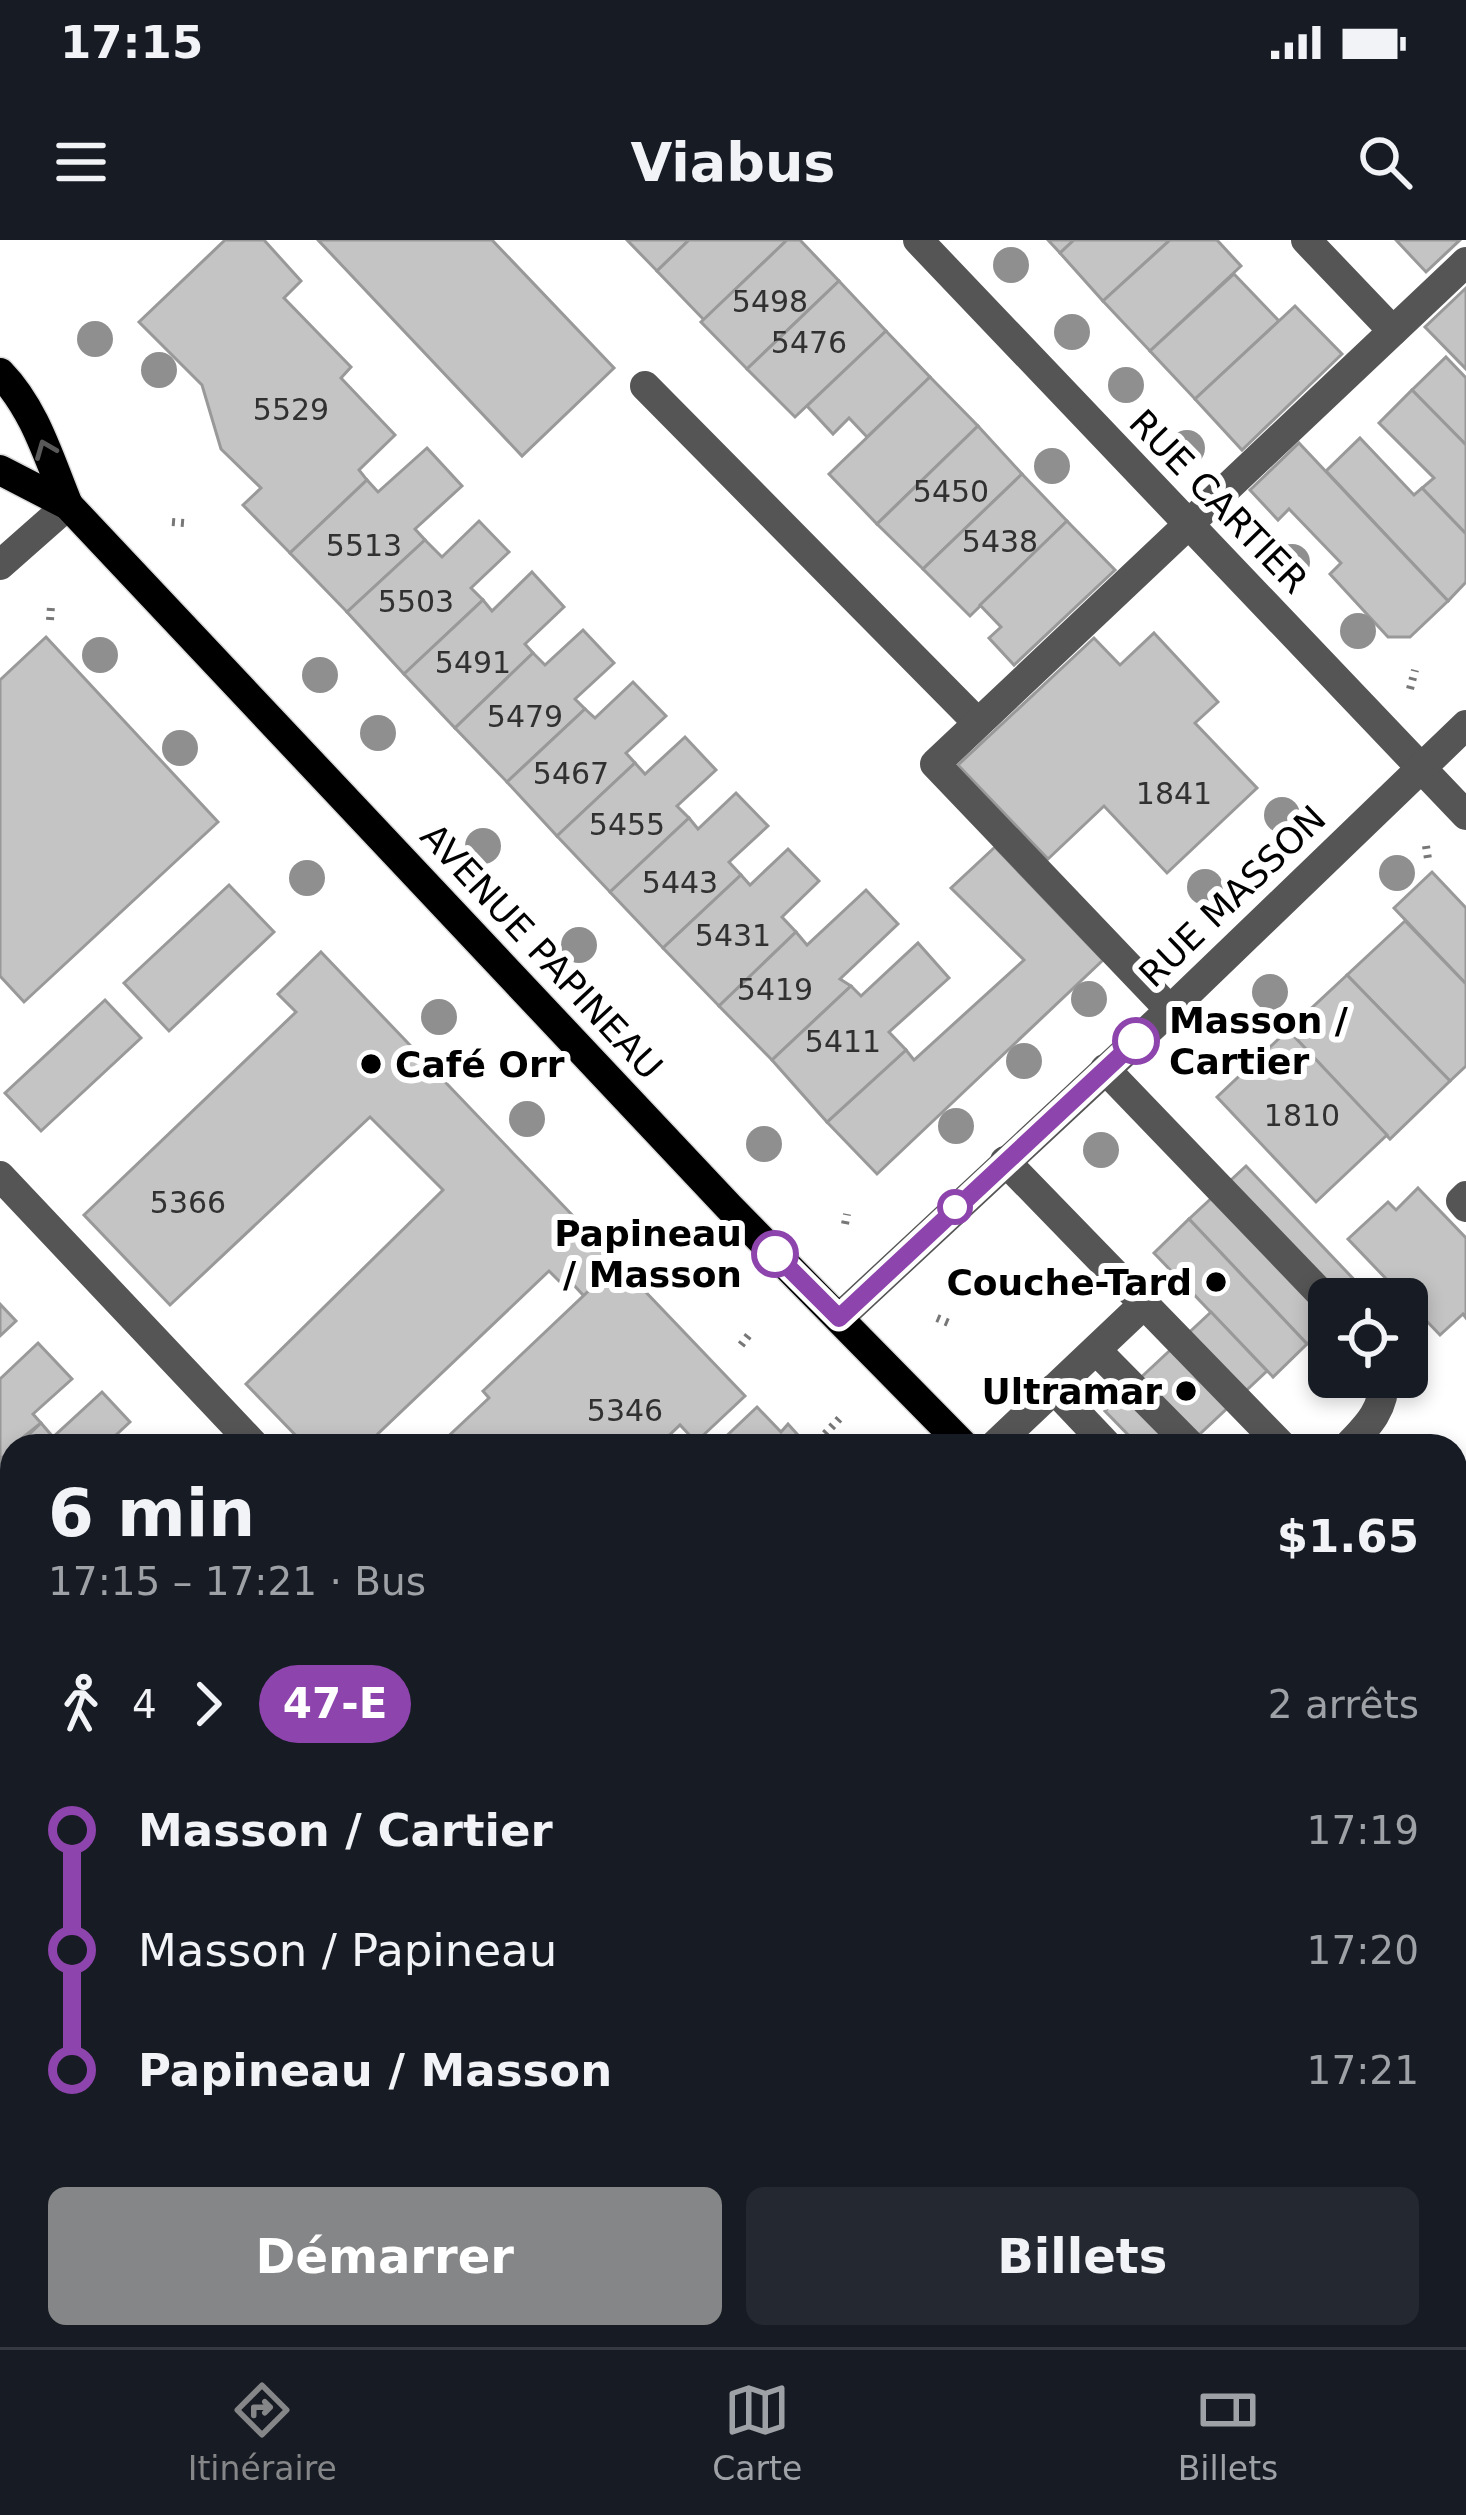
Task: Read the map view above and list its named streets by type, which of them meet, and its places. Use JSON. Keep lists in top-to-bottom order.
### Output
{
  "streets": {
    "main road": ["AVENUE PAPINEAU"],
    "street": ["RUE CARTIER", "RUE MASSON"]
  },
  "crossings": [
    ["RUE CARTIER", "RUE MASSON"],
    ["RUE MASSON", "AVENUE PAPINEAU"]
  ],
  "places": [
    "Masson / Cartier",
    "Café Orr",
    "Papineau / Masson",
    "Couche-Tard",
    "Ultramar"
  ],
  "lines": ["bus line 47-E"],
  "house_numbers": [
    "5498",
    "5476",
    "5529",
    "5450",
    "5438",
    "5513",
    "5503",
    "5491",
    "5479",
    "5467",
    "1841",
    "5455",
    "5443",
    "5431",
    "5419",
    "5411",
    "1810",
    "5366",
    "5346"
  ],
  "page": {
    "status": "17:15",
    "header": "Viabus",
    "heading": ["6 min", "17:15 – 17:21 · Bus", "$1.65"],
    "legs": ["4", "47-E", "2 arrêts"],
    "list": [
      {
        "name": "Masson / Cartier",
        "value": "17:19"
      },
      {
        "name": "Masson / Papineau",
        "value": "17:20"
      },
      {
        "name": "Papineau / Masson",
        "value": "17:21"
      }
    ],
    "buttons": ["Démarrer", "Billets"],
    "tabs": ["Itinéraire", "Carte", "Billets"]
  }
}
